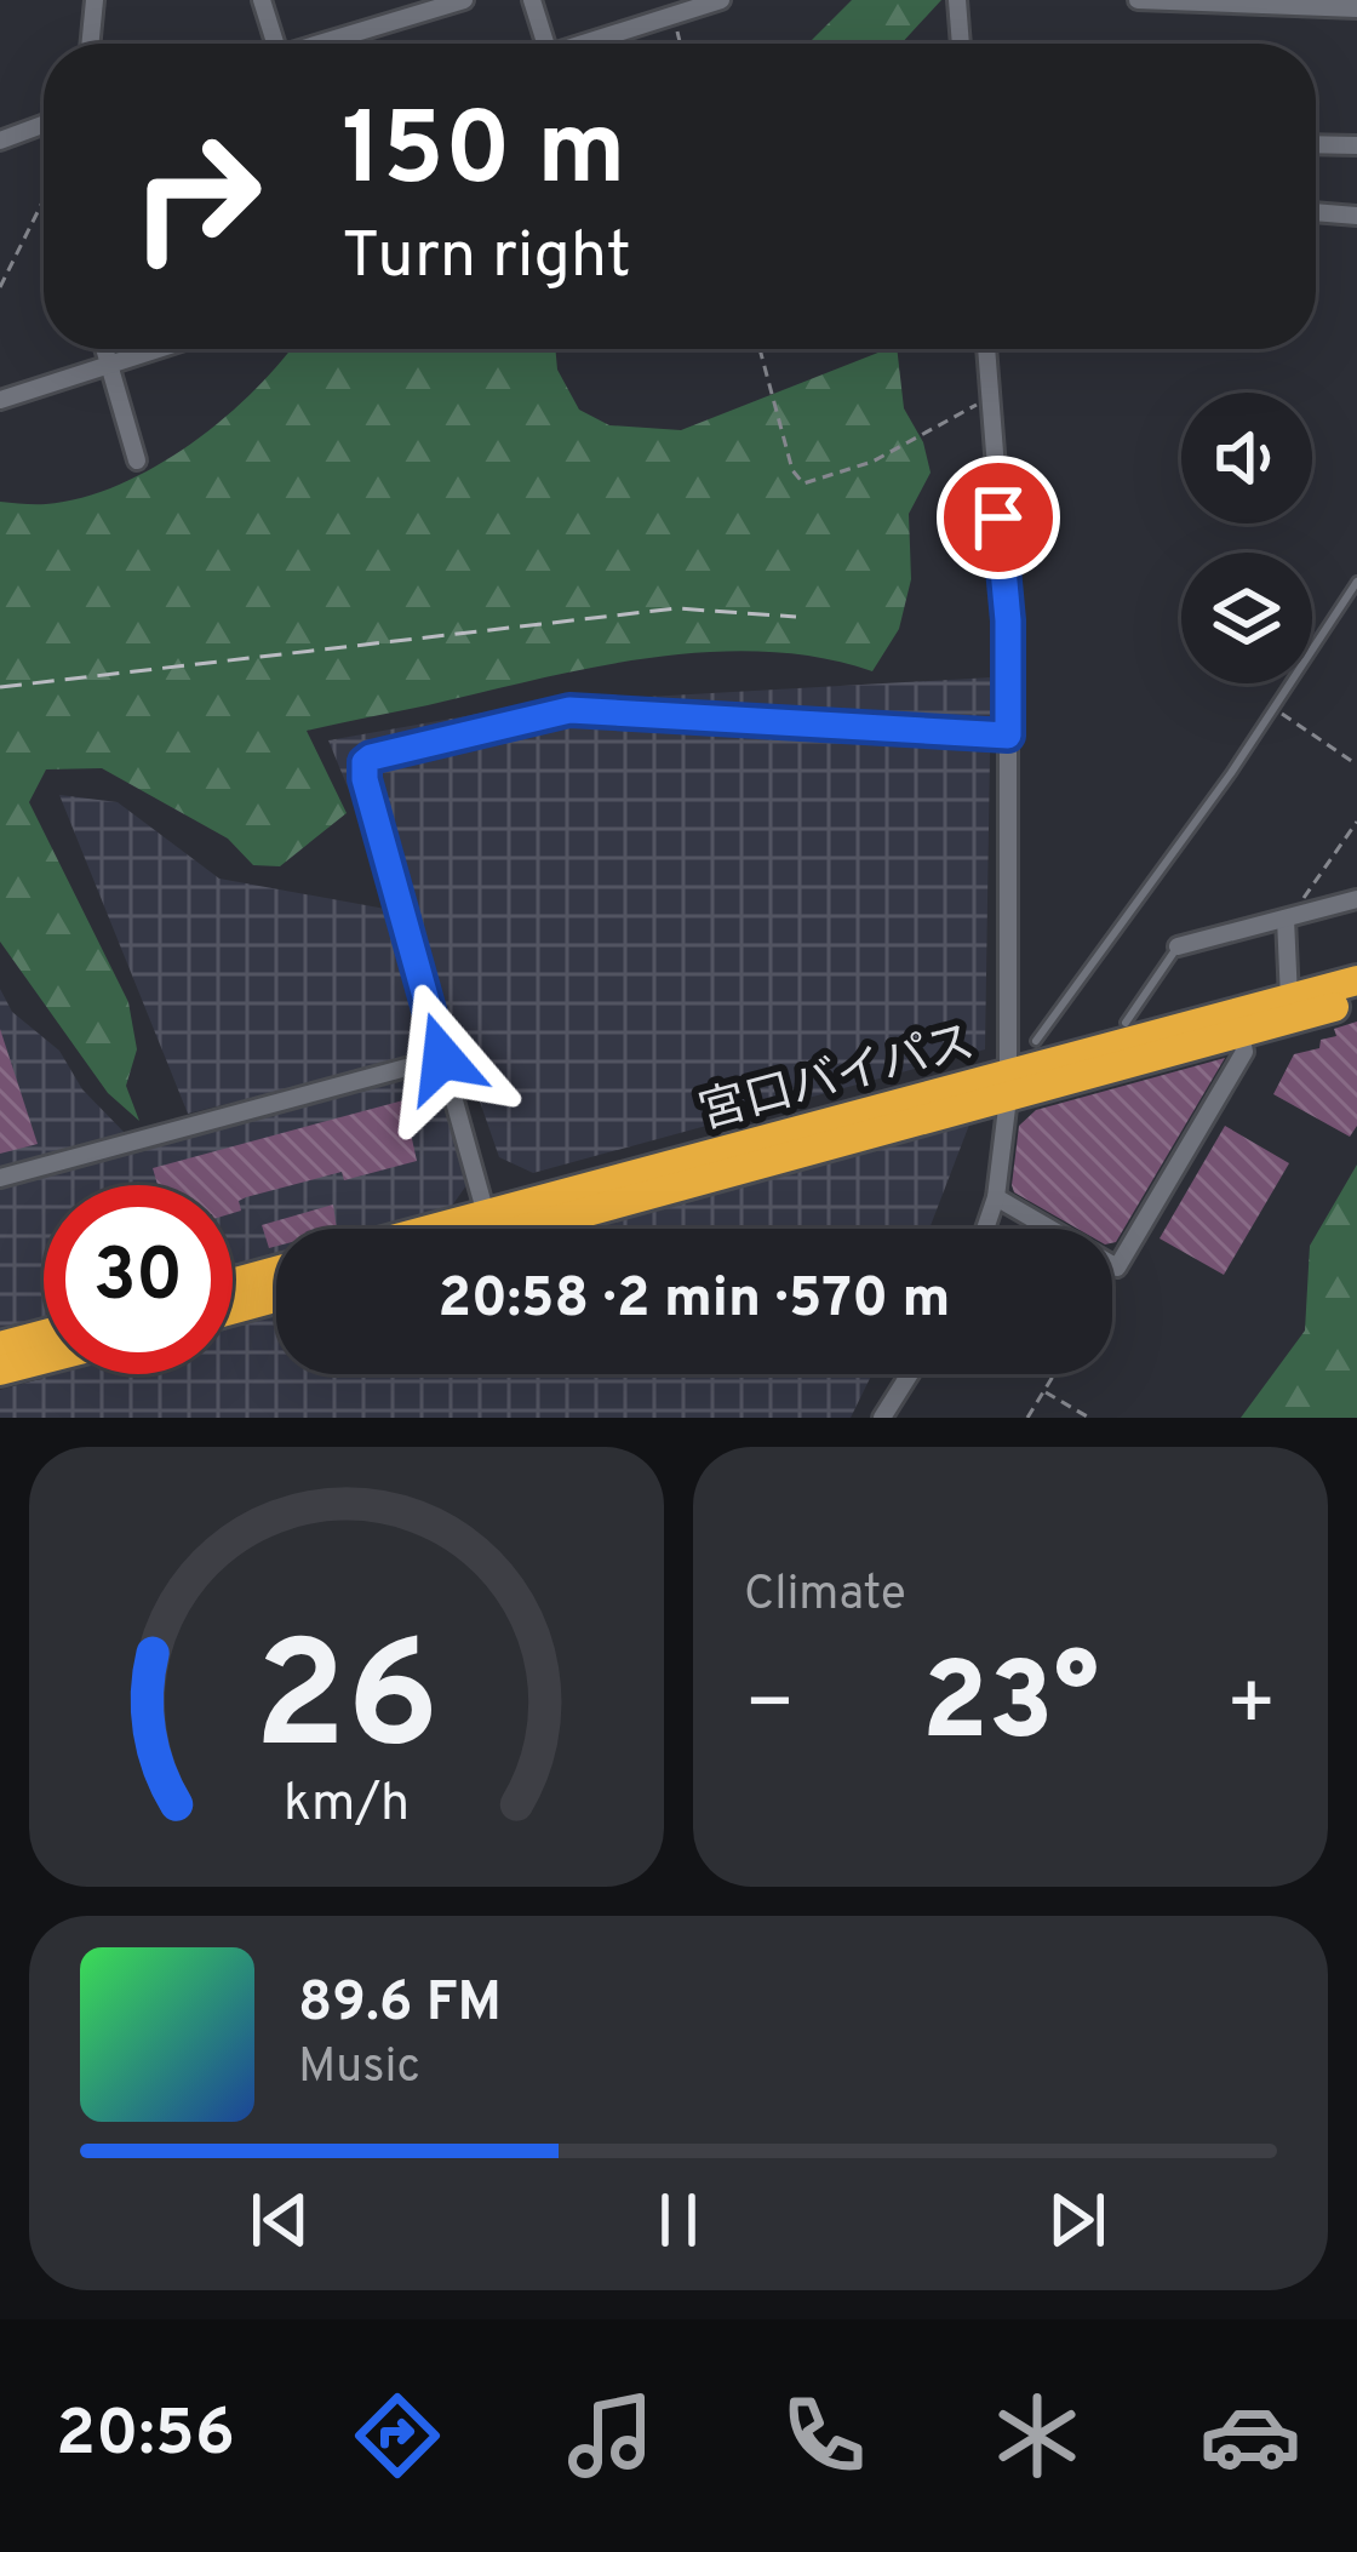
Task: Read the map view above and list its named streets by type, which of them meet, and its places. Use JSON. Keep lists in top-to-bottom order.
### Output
{
  "streets": {
    "highway": ["宮口バイパス"]
  },
  "page": {
    "turn": ["150 m", "Turn right"],
    "limit": "30",
    "trip": "20:58 · 2 min · 570 m",
    "tile": "Climate",
    "heat": ["−", "23°", "+"],
    "song": ["89.6 FM", "Music"],
    "tabs": "20:56",
    "gauge": ["26", "km/h"]
  }
}
